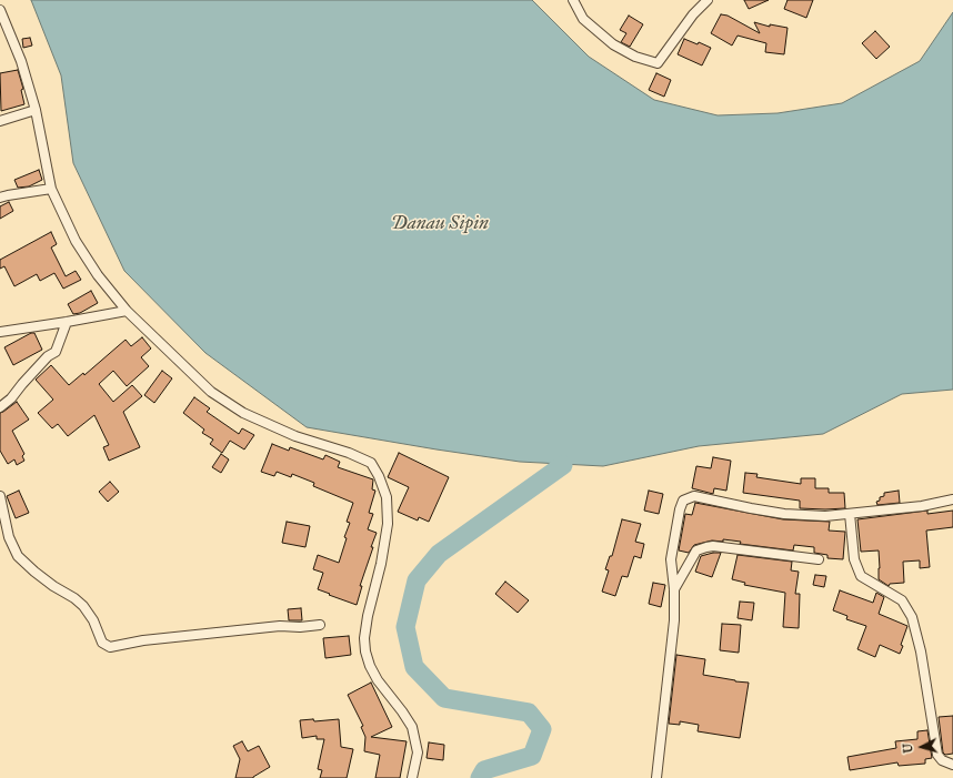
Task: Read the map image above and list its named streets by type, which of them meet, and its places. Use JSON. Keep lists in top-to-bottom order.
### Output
{
  "water": ["Danau Sipin"],
  "north": "left"
}
